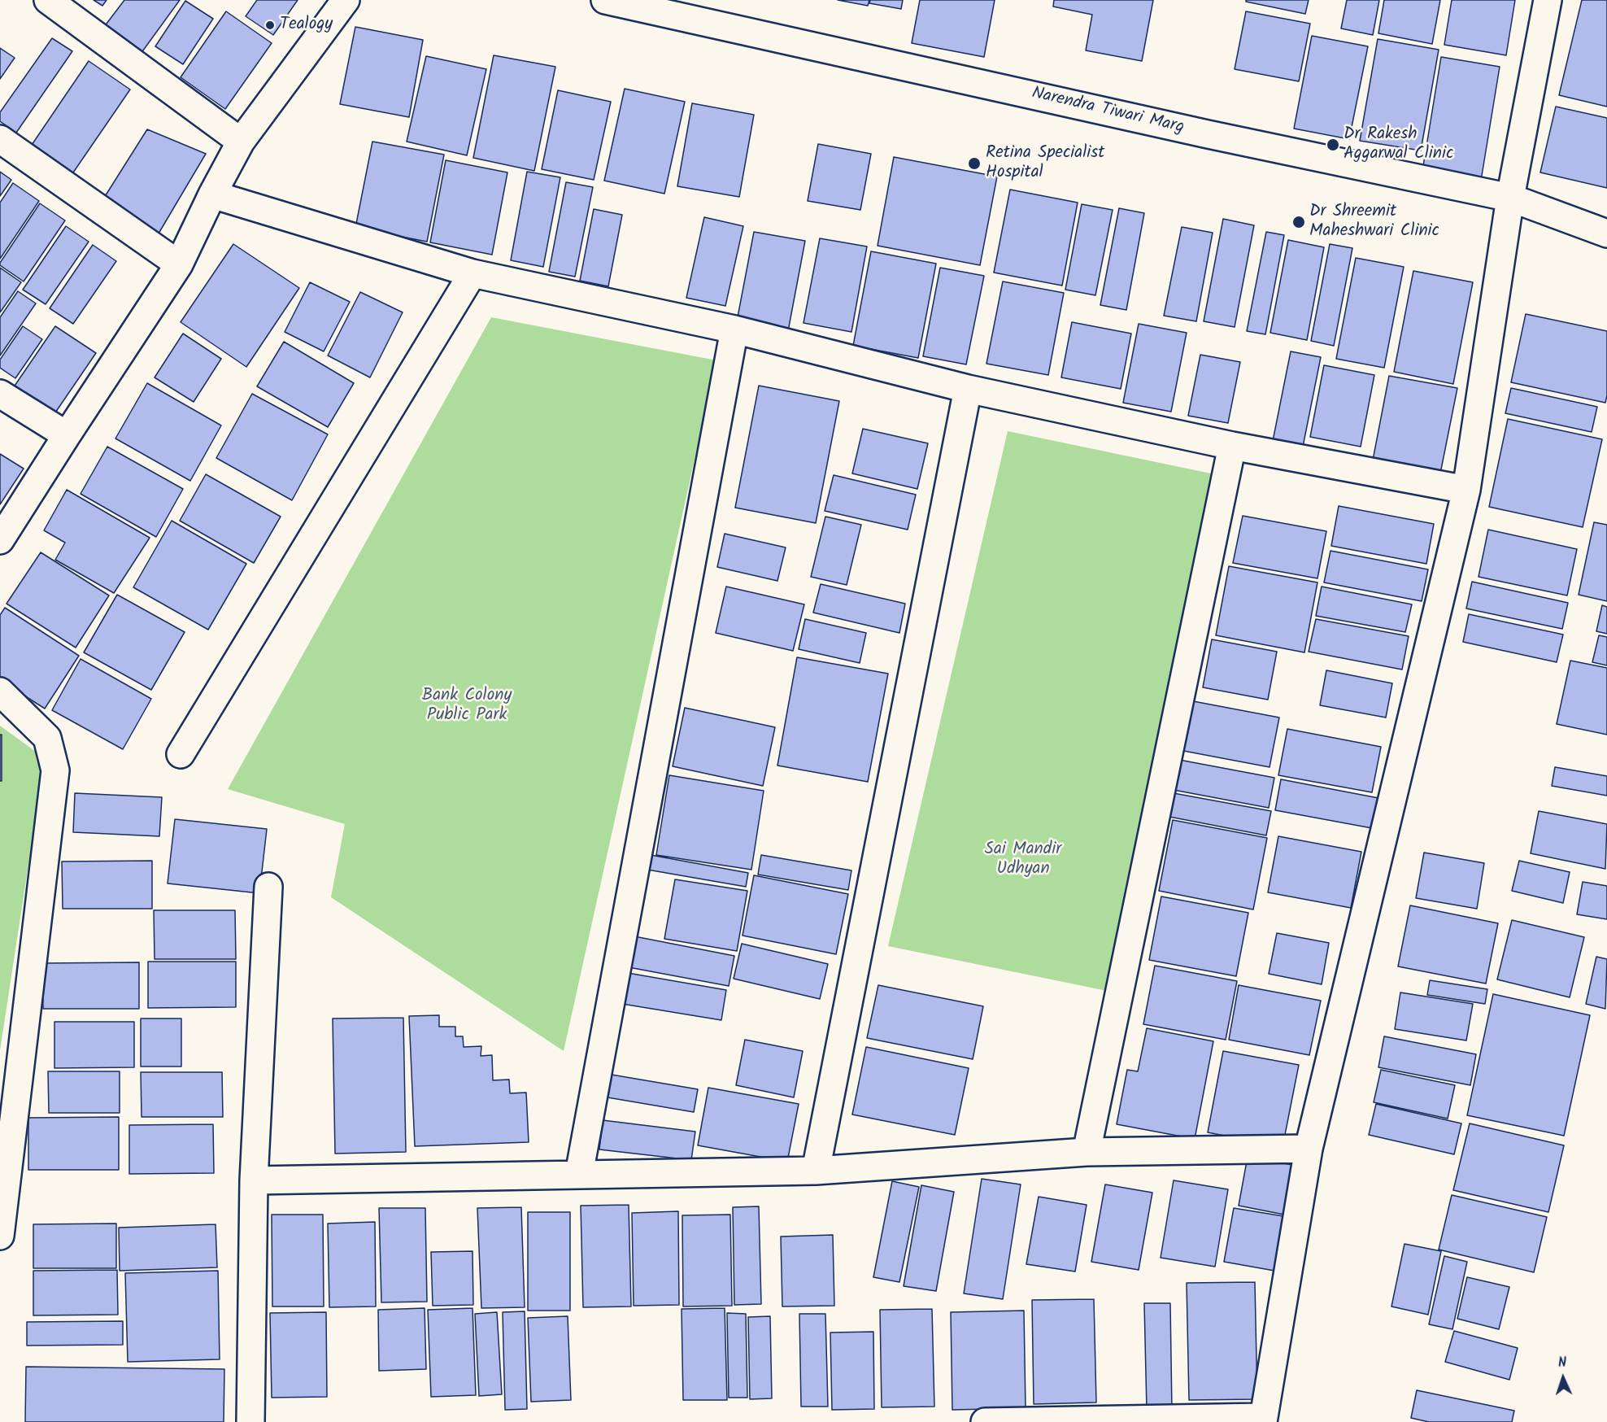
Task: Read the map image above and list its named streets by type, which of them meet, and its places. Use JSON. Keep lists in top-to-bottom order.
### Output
{
  "streets": {
    "street": ["Narendra Tiwari Marg"]
  },
  "parks": ["Bank Colony Public Park", "Sai Mandir Udhyan"],
  "places": [
    "Tealogy",
    "Dr Rakesh Aggarwal Clinic",
    "Retina Specialist Hospital",
    "Dr Shreemit Maheshwari Clinic"
  ],
  "north": "top"
}
